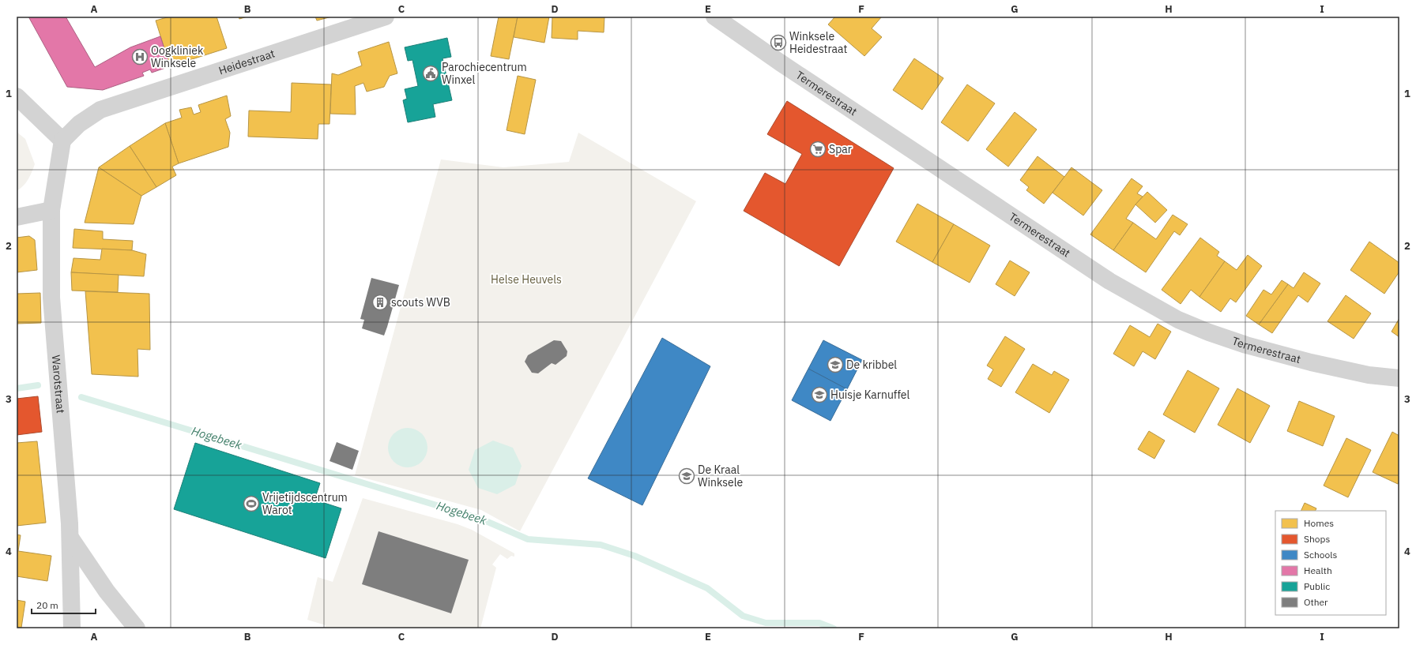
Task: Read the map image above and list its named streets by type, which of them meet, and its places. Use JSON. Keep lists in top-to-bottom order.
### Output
{
  "streets": {
    "street": ["Heidestraat", "Termerestraat", "Warotstraat"]
  },
  "crossings": [
    ["Heidestraat", "Warotstraat"]
  ],
  "water": ["Hogebeek"],
  "parks": ["Helse Heuvels"],
  "places": {
    "bus stop": ["Winksele Heidestraat"],
    "hospital": ["Oogkliniek Winksele"],
    "public building": ["Parochiecentrum Winxel"],
    "supermarket": ["Spar"],
    "building": ["scouts WVB"],
    "school or university": ["De kribbel", "Huisje Karnuffel", "De Kraal Winksele"],
    "sports": ["Vrijetijdscentrum Warot"]
  },
  "legend": [
    "Homes",
    "Shops",
    "Schools",
    "Health",
    "Public",
    "Other"
  ],
  "scale_bar": "20 m",
  "grid": {
    "columns": [
      "A",
      "B",
      "C",
      "D",
      "E",
      "F",
      "G",
      "H",
      "I"
    ],
    "rows": [
      "1",
      "2",
      "3",
      "4"
    ]
  }
}
